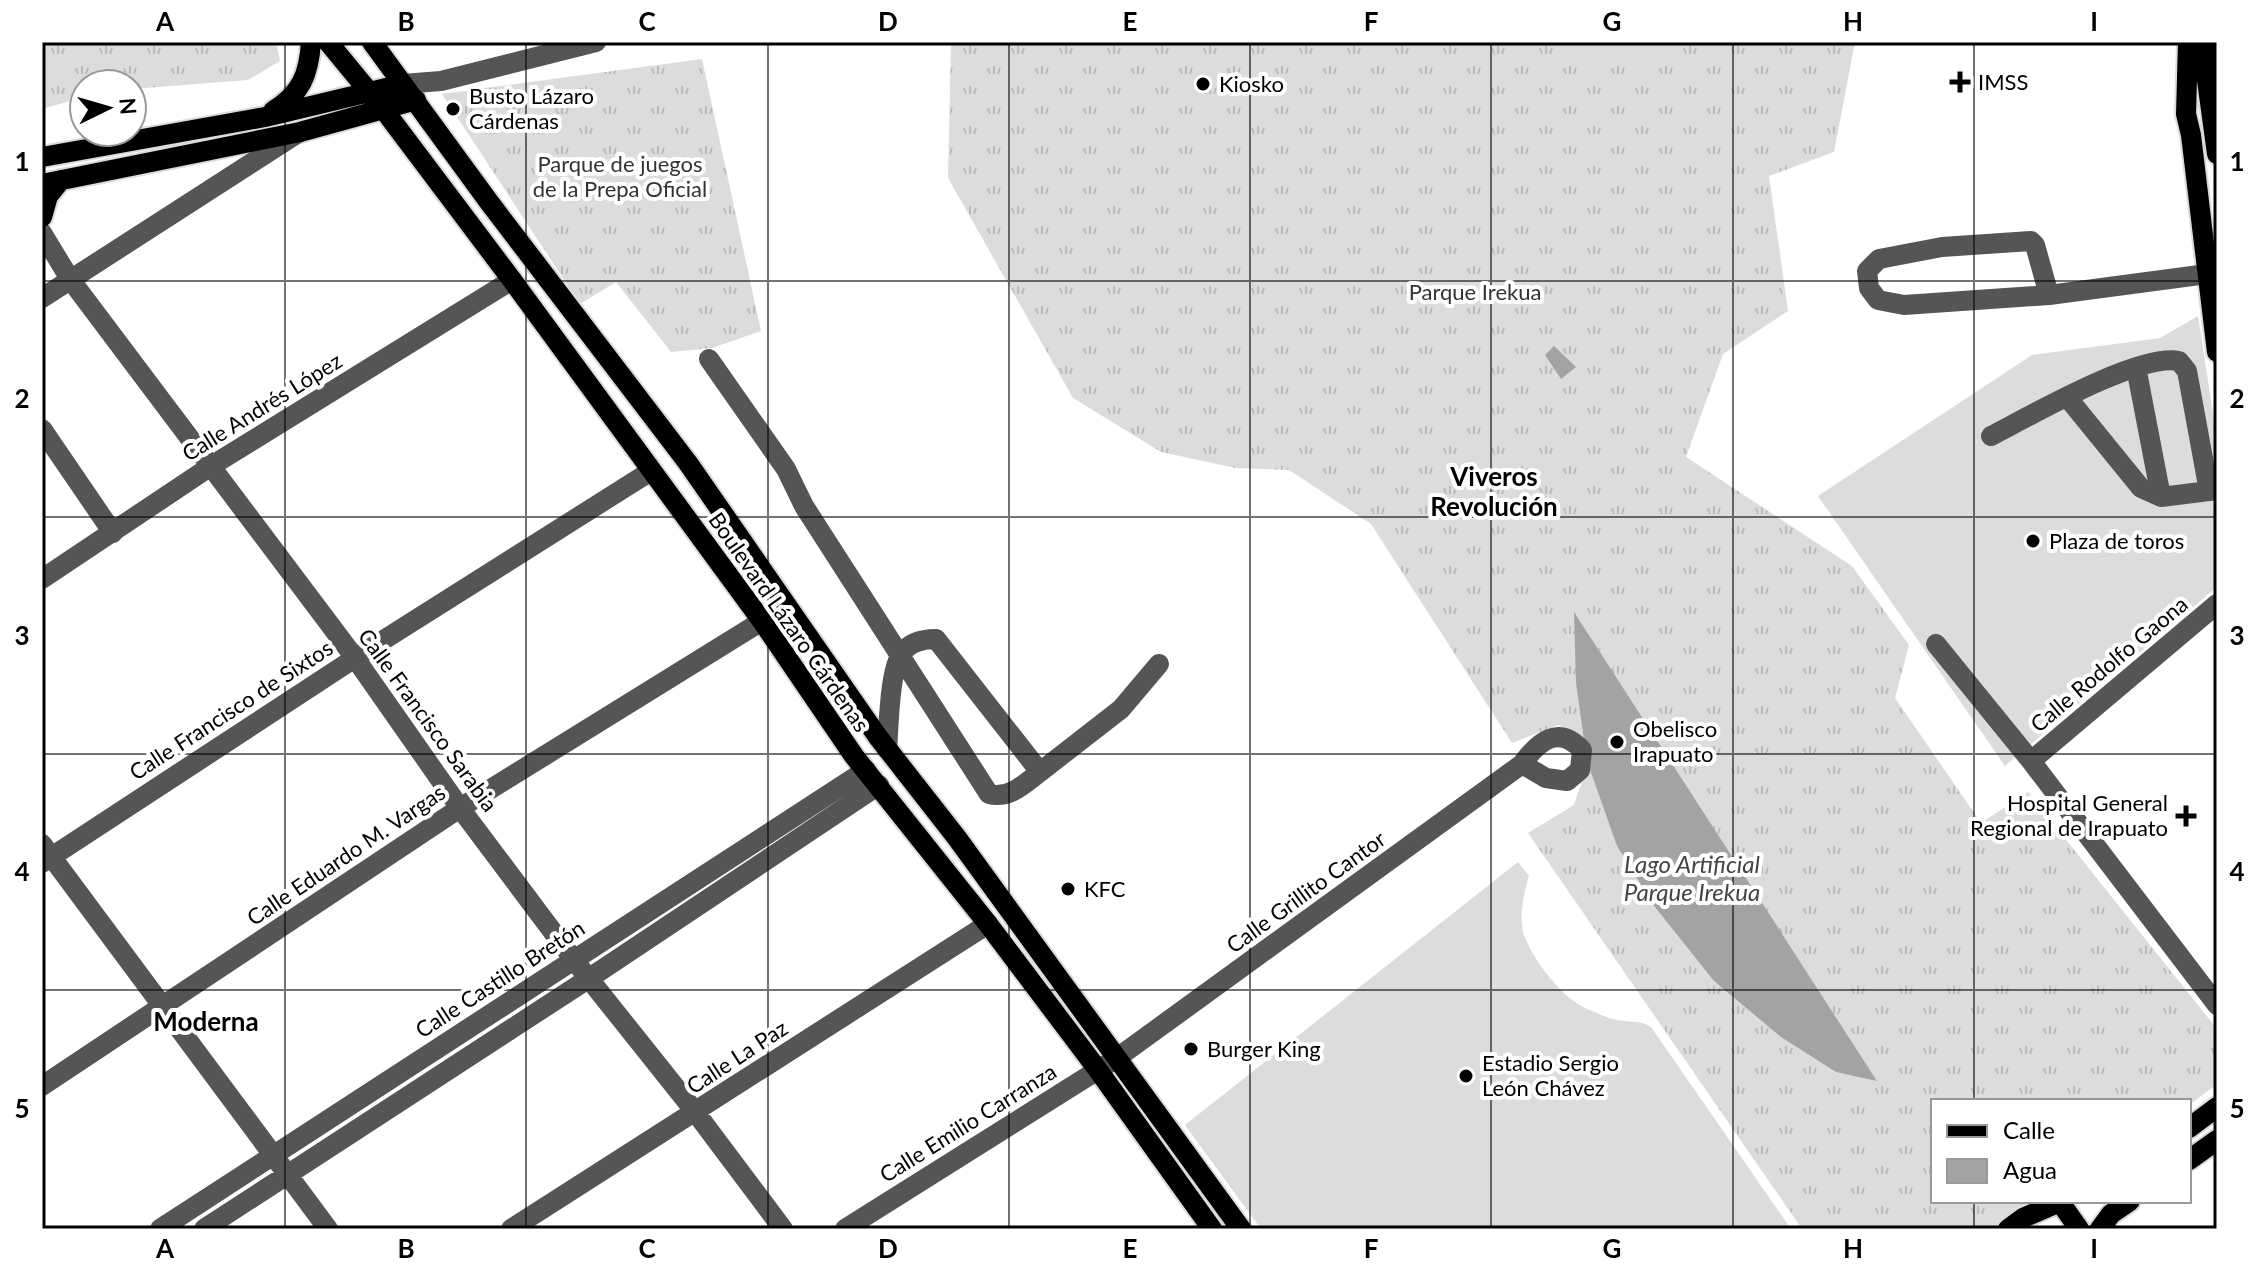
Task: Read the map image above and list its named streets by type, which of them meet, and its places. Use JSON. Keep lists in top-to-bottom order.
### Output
{
  "streets": {
    "main road": ["Boulevard Lázaro Cárdenas"],
    "street": [
      "Calle Andrés López",
      "Calle Rodolfo Gaona",
      "Calle Francisco de Sixtos",
      "Calle Francisco Sarabia",
      "Calle Eduardo M. Vargas",
      "Calle Grillito Cantor",
      "Calle Castillo Bretón",
      "Calle La Paz",
      "Calle Emilio Carranza"
    ]
  },
  "crossings": [
    ["Calle Andrés López", "Boulevard Lázaro Cárdenas"],
    ["Calle Andrés López", "Calle Francisco Sarabia"],
    ["Boulevard Lázaro Cárdenas", "Calle Francisco de Sixtos"],
    ["Boulevard Lázaro Cárdenas", "Calle Eduardo M. Vargas"],
    ["Boulevard Lázaro Cárdenas", "Calle Grillito Cantor"],
    ["Boulevard Lázaro Cárdenas", "Calle Castillo Bretón"],
    ["Boulevard Lázaro Cárdenas", "Calle La Paz"],
    ["Boulevard Lázaro Cárdenas", "Calle Emilio Carranza"],
    ["Calle Francisco de Sixtos", "Calle Francisco Sarabia"],
    ["Calle Francisco Sarabia", "Calle Eduardo M. Vargas"],
    ["Calle Francisco Sarabia", "Calle Castillo Bretón"],
    ["Calle Francisco Sarabia", "Calle La Paz"],
    ["Calle Grillito Cantor", "Calle Emilio Carranza"]
  ],
  "districts": ["Viveros Revolución", "Moderna"],
  "water": ["Lago Artificial Parque Irekua"],
  "parks": ["Parque de juegos de la Prepa Oficial", "Parque Irekua"],
  "places": {
    "health": ["IMSS", "Hospital General Regional de Irapuato"],
    "other": [
      "Kiosko",
      "Busto Lázaro Cárdenas",
      "Plaza de toros",
      "Obelisco Irapuato",
      "KFC",
      "Burger King",
      "Estadio Sergio León Chávez"
    ]
  },
  "legend": ["Calle", "Agua"],
  "north": "right",
  "grid": {
    "columns": [
      "A",
      "B",
      "C",
      "D",
      "E",
      "F",
      "G",
      "H",
      "I"
    ],
    "rows": [
      "1",
      "2",
      "3",
      "4",
      "5"
    ]
  }
}
